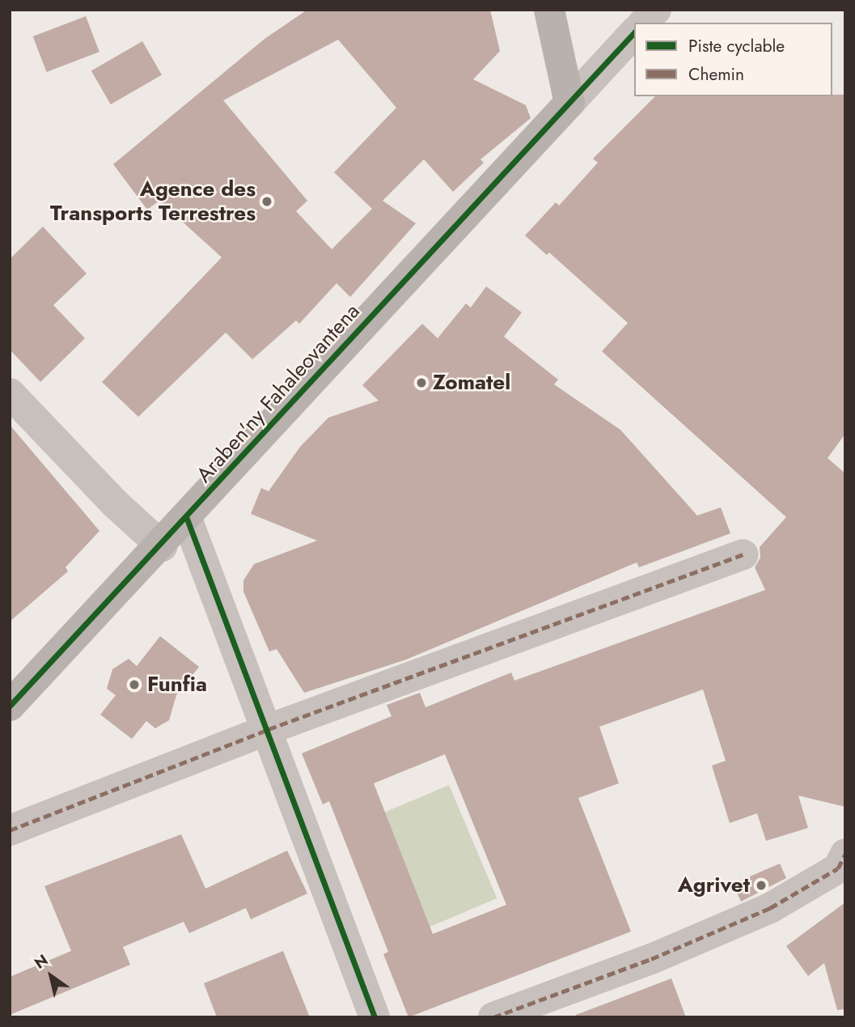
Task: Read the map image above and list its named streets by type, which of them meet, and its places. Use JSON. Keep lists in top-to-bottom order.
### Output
{
  "streets": {
    "street": ["Araben'ny Fahaleovantena"]
  },
  "places": [
    "Agence des Transports Terrestres",
    "Zomatel",
    "Funfia",
    "Agrivet"
  ],
  "legend": ["Piste cyclable", "Chemin"],
  "north": "top left"
}
